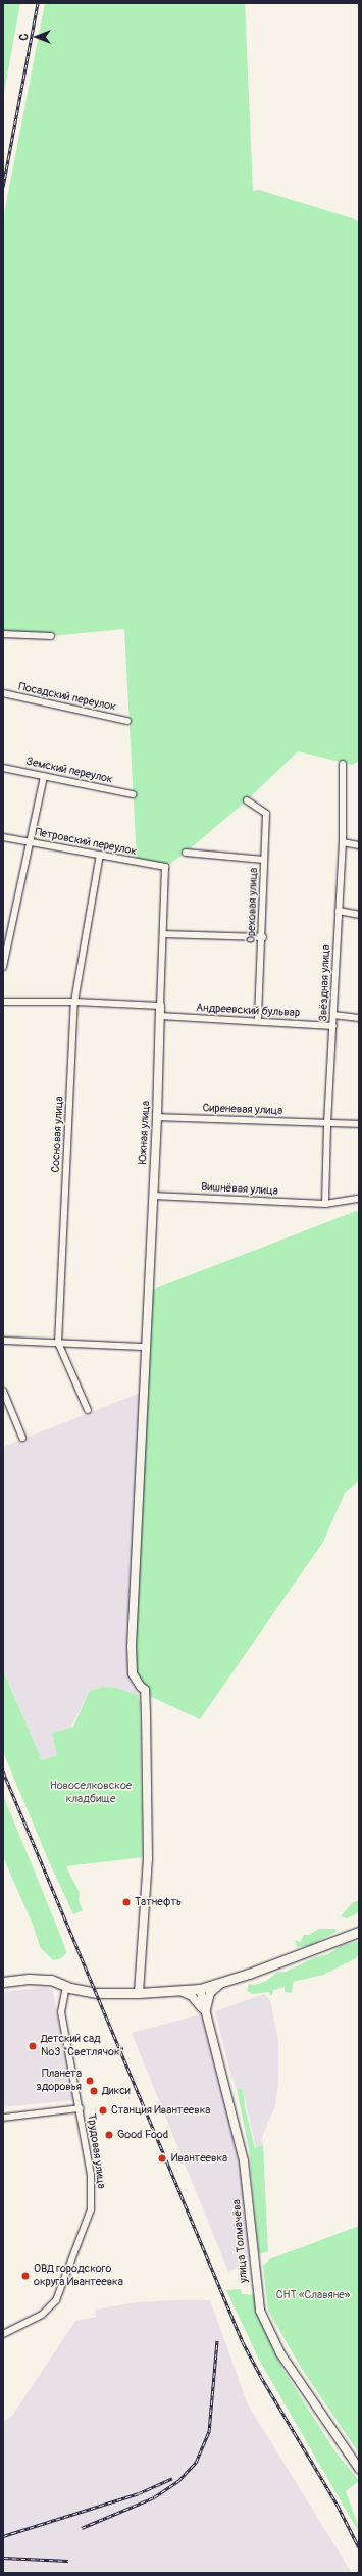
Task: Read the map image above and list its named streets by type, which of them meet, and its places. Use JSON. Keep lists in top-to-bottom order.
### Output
{
  "streets": {
    "street": [
      "Посадский переулок",
      "Земский переулок",
      "Петровский переулок",
      "Ореховая улица",
      "Звёздная улица",
      "Андреевский бульвар",
      "Сиреневая улица",
      "Южная улица",
      "Сосновая улица",
      "Вишнёвая улица",
      "Трудовая улица",
      "улица Толмачёва"
    ]
  },
  "crossings": [
    ["Петровский переулок", "Южная улица"],
    ["Петровский переулок", "Сосновая улица"],
    ["Ореховая улица", "Андреевский бульвар"],
    ["Звёздная улица", "Андреевский бульвар"],
    ["Звёздная улица", "Сиреневая улица"],
    ["Звёздная улица", "Вишнёвая улица"],
    ["Андреевский бульвар", "Южная улица"],
    ["Сиреневая улица", "Южная улица"],
    ["Южная улица", "Вишнёвая улица"]
  ],
  "parks": ["Новоселковское кладбище", "СНТ «Славяне»"],
  "places": [
    "Татнефть",
    "Детский сад №3 \"Светлячок\"",
    "Планета здоровья",
    "Дикси",
    "Станция Ивантеевка",
    "Good Food",
    "Ивантеевка",
    "ОВД городского округа Ивантеевка"
  ],
  "north": "left"
}
